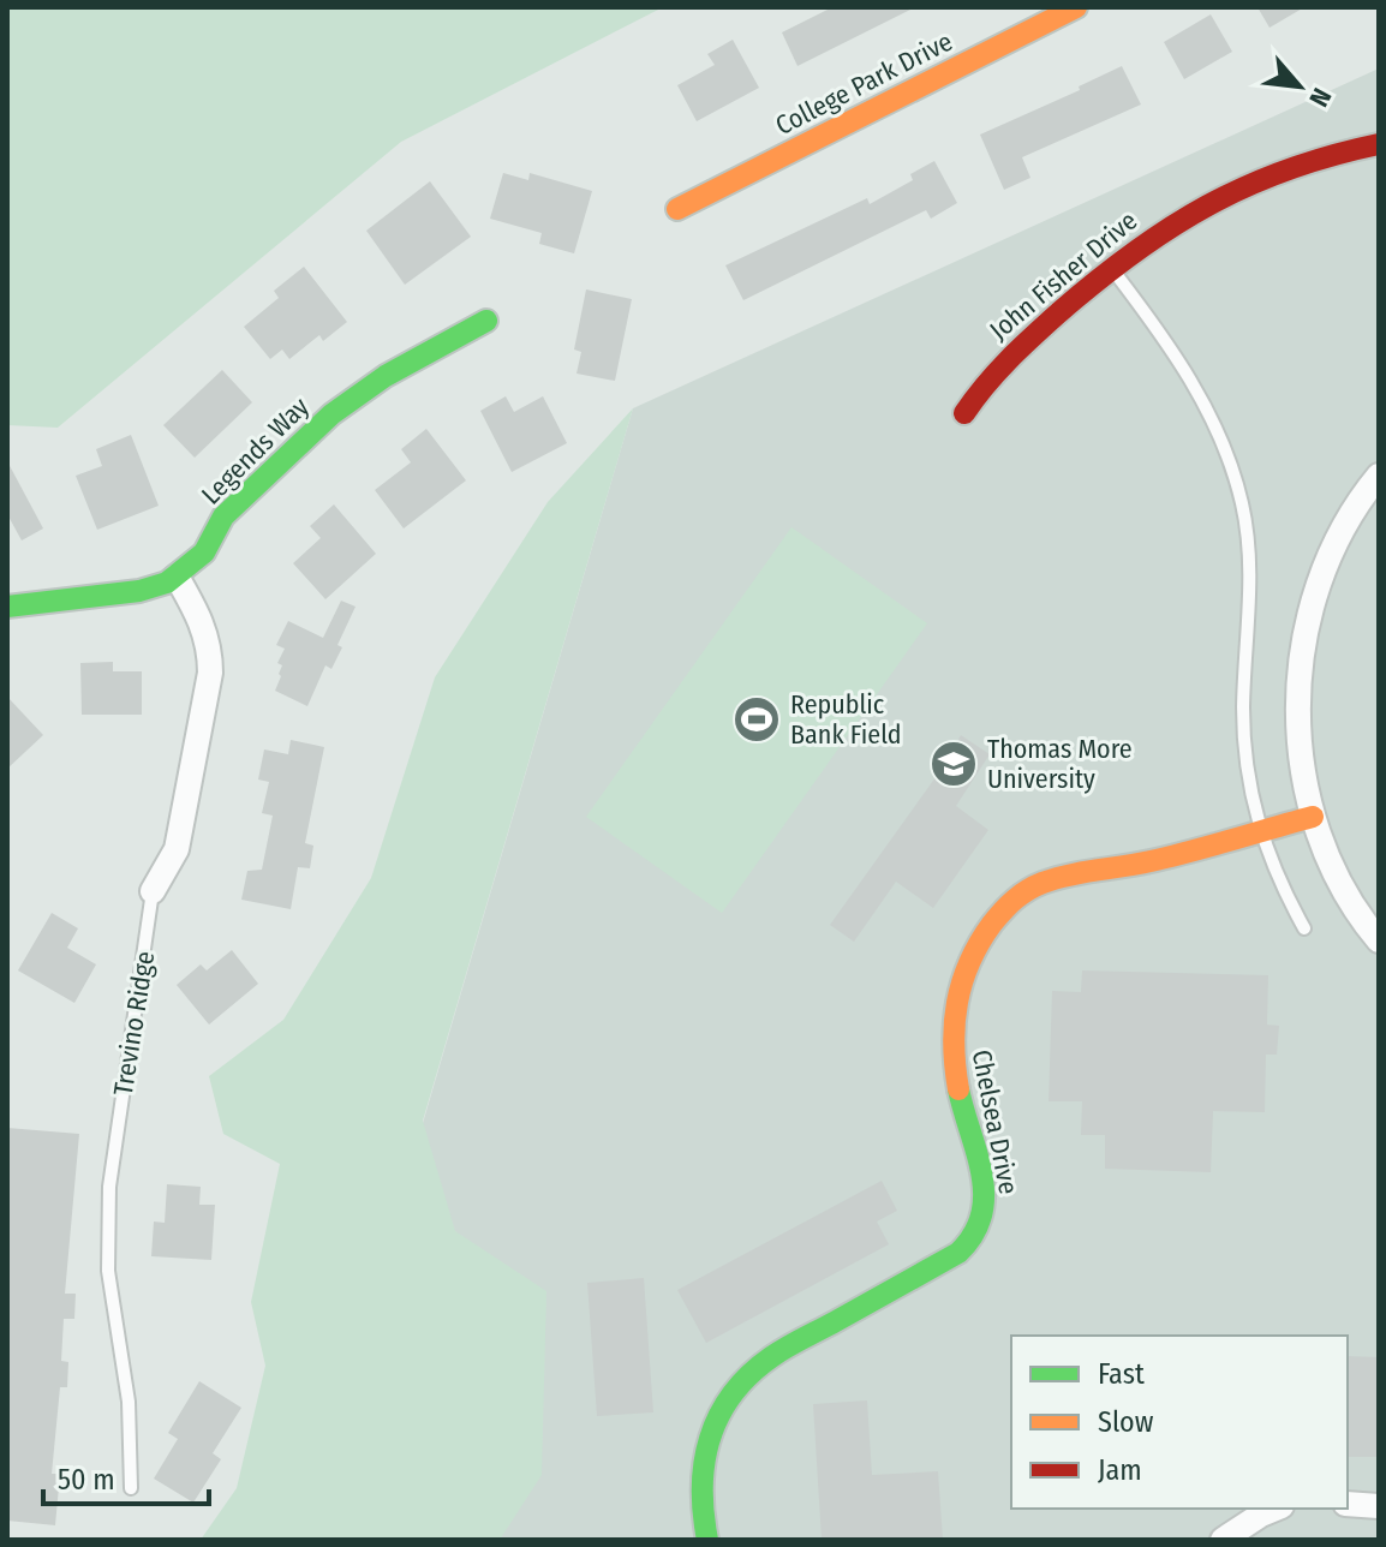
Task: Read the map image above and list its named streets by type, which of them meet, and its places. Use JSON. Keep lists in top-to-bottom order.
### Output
{
  "streets": {
    "street": [
      "College Park Drive",
      "John Fisher Drive",
      "Legends Way",
      "Trevino Ridge",
      "Chelsea Drive"
    ]
  },
  "crossings": [
    ["Legends Way", "Trevino Ridge"]
  ],
  "places": {
    "sports": ["Republic Bank Field"],
    "school or university": ["Thomas More University"]
  },
  "legend": ["Fast", "Slow", "Jam"],
  "scale_bar": "50 m",
  "north": "bottom right"
}
